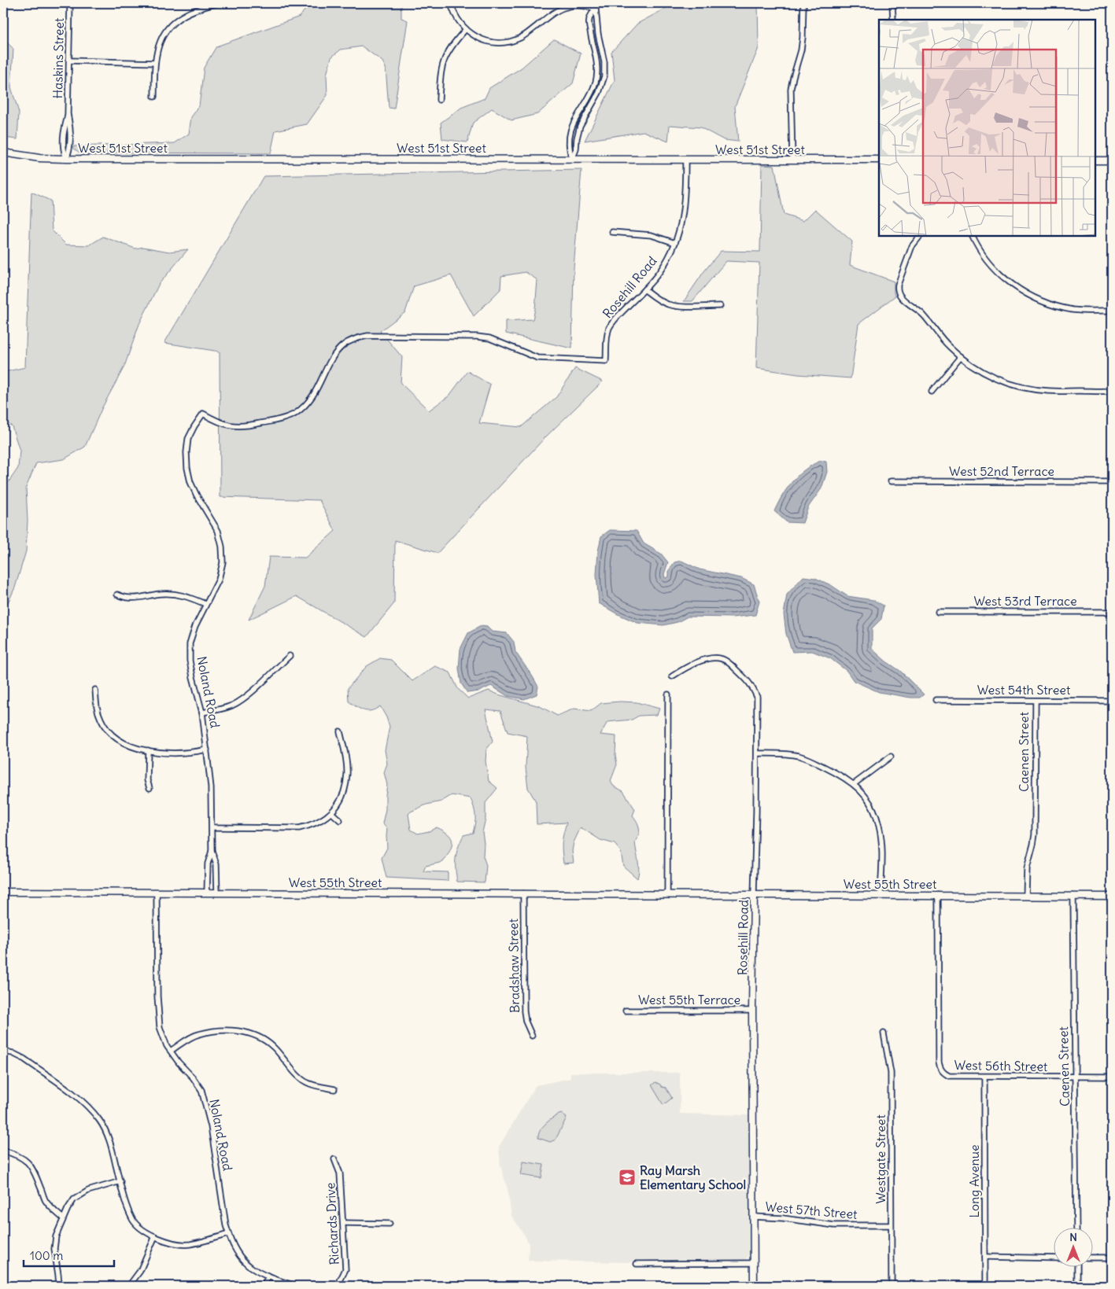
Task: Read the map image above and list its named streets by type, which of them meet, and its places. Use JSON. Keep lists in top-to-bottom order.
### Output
{
  "streets": {
    "street": [
      "Haskins Street",
      "West 51st Street",
      "Rosehill Road",
      "West 52nd Terrace",
      "West 53rd Terrace",
      "West 54th Street",
      "Noland Road",
      "Caenen Street",
      "West 55th Street",
      "Bradshaw Street",
      "West 55th Terrace",
      "West 56th Street",
      "Westgate Street",
      "Long Avenue",
      "West 57th Street",
      "Richards Drive"
    ]
  },
  "crossings": [
    ["Haskins Street", "West 51st Street"],
    ["West 51st Street", "Rosehill Road"],
    ["Rosehill Road", "Noland Road"],
    ["Rosehill Road", "West 55th Street"],
    ["Rosehill Road", "West 55th Terrace"],
    ["Rosehill Road", "West 57th Street"],
    ["West 54th Street", "Caenen Street"],
    ["Noland Road", "West 55th Street"],
    ["Caenen Street", "West 55th Street"],
    ["Caenen Street", "West 56th Street"],
    ["West 55th Street", "Bradshaw Street"],
    ["West 55th Street", "West 56th Street"],
    ["West 56th Street", "Long Avenue"],
    ["Westgate Street", "West 57th Street"]
  ],
  "places": {
    "school or university": ["Ray Marsh Elementary School"]
  },
  "scale_bar": "100 m",
  "north": "top"
}
